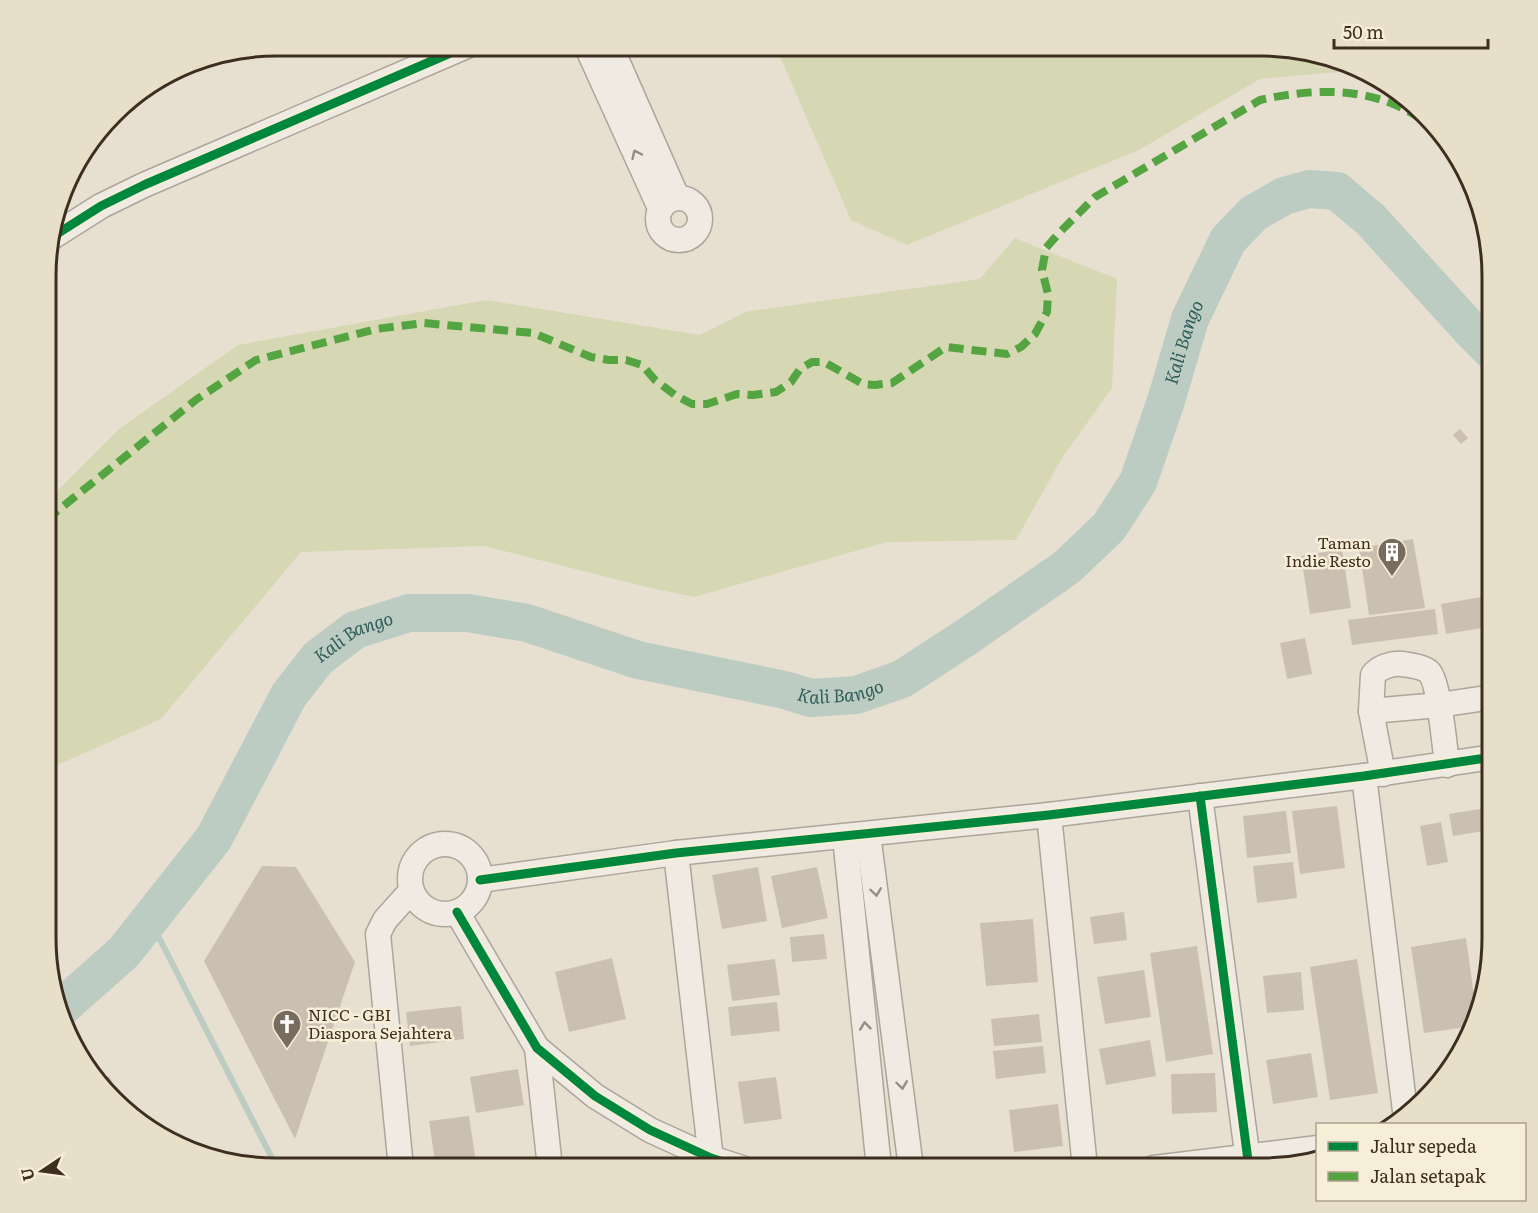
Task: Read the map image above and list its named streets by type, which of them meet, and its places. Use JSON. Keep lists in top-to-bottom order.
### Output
{
  "water": ["Kali Bango"],
  "places": {
    "building": ["Taman Indie Resto"],
    "church": ["NICC - GBI Diaspora Sejahtera"]
  },
  "legend": ["Jalur sepeda", "Jalan setapak"],
  "scale_bar": "50 m",
  "north": "left"
}
